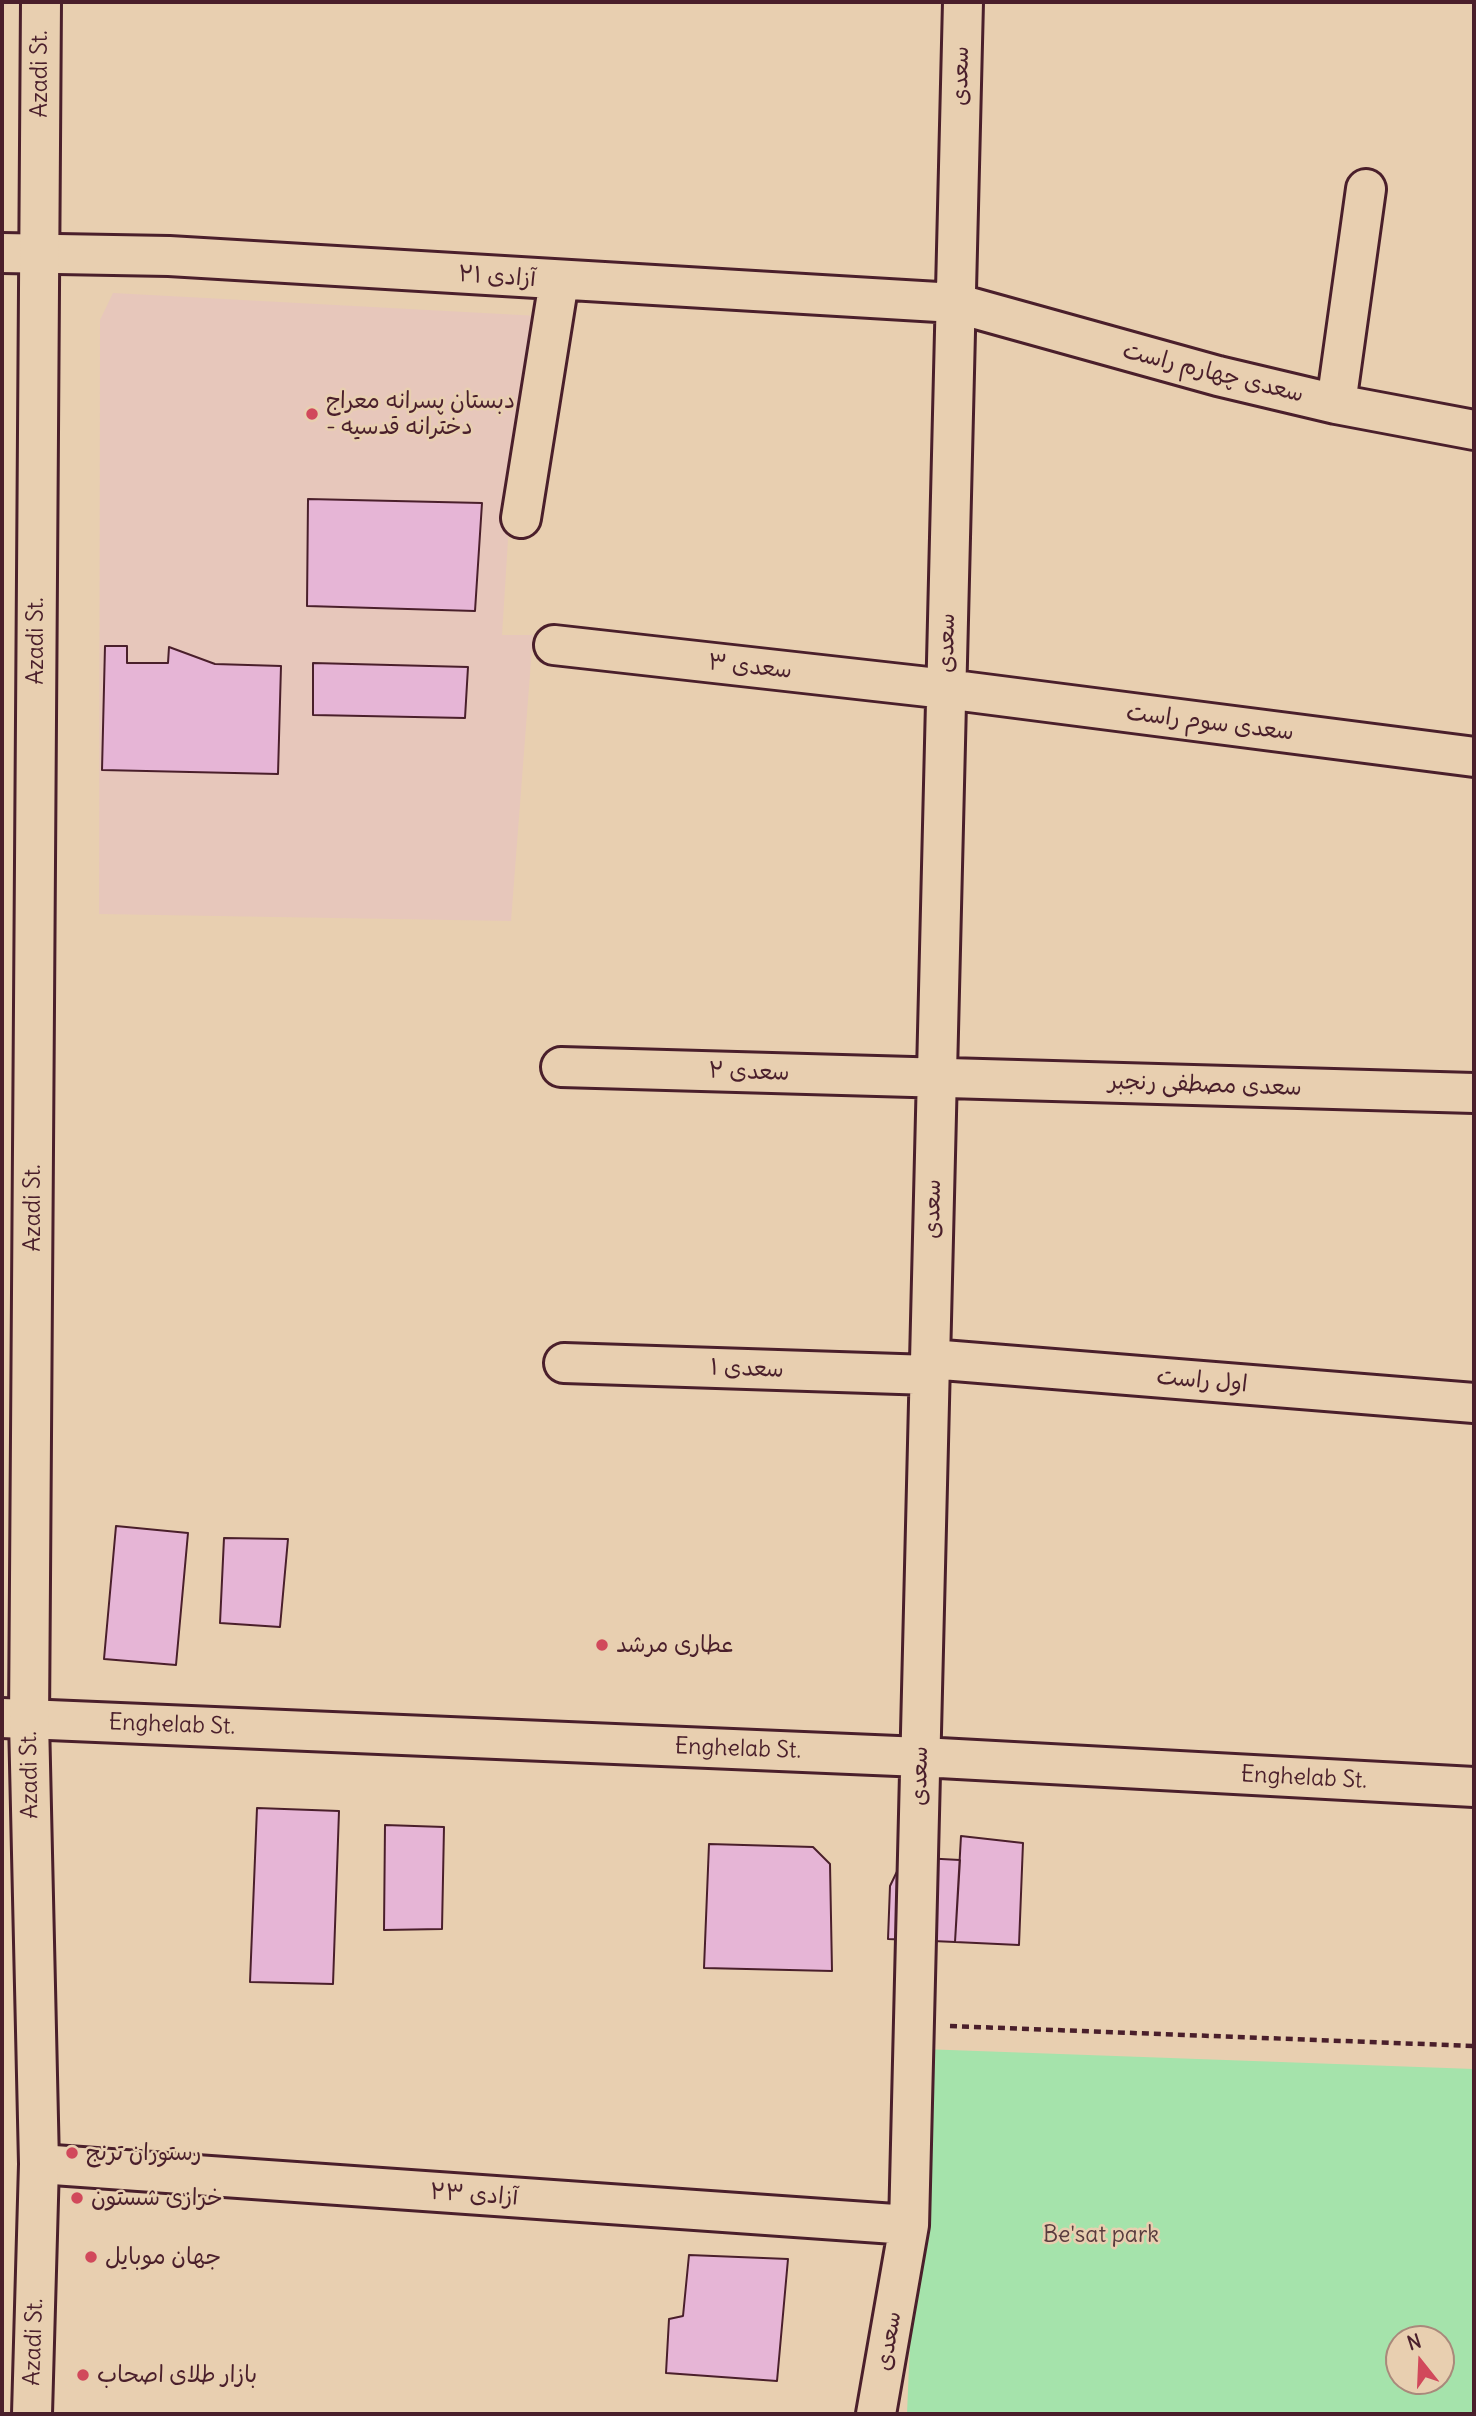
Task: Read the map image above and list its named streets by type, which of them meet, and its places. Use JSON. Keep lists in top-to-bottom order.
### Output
{
  "streets": {
    "street": [
      "Azadi St.",
      "سعدی",
      "آزادی ۲۱",
      "سعدی چهارم راست",
      "سعدی ۳",
      "سعدی سوم راست",
      "سعدی ۲",
      "سعدی مصطفی رنجبر",
      "سعدی ۱",
      "اول راست",
      "Enghelab St.",
      "آزادی ۲۳"
    ]
  },
  "crossings": [
    ["Azadi St.", "آزادی ۲۱"],
    ["Azadi St.", "Enghelab St."],
    ["Azadi St.", "آزادی ۲۳"],
    ["سعدی", "آزادی ۲۱"],
    ["سعدی", "سعدی چهارم راست"],
    ["سعدی", "سعدی ۳"],
    ["سعدی", "سعدی سوم راست"],
    ["سعدی", "سعدی ۲"],
    ["سعدی", "سعدی مصطفی رنجبر"],
    ["سعدی", "سعدی ۱"],
    ["سعدی", "اول راست"],
    ["سعدی", "Enghelab St."],
    ["سعدی", "آزادی ۲۳"],
    ["آزادی ۲۱", "سعدی چهارم راست"],
    ["سعدی ۳", "سعدی سوم راست"],
    ["سعدی ۲", "سعدی مصطفی رنجبر"],
    ["سعدی ۱", "اول راست"]
  ],
  "parks": ["Be'sat park"],
  "places": [
    "دبستان پسرانه معراج - دخترانه قدسیه",
    "عطاری مرشد",
    "رستوران ترنج",
    "خرازی شستون",
    "جهان موبایل",
    "بازار طلای اصحاب"
  ],
  "north": "top"
}
